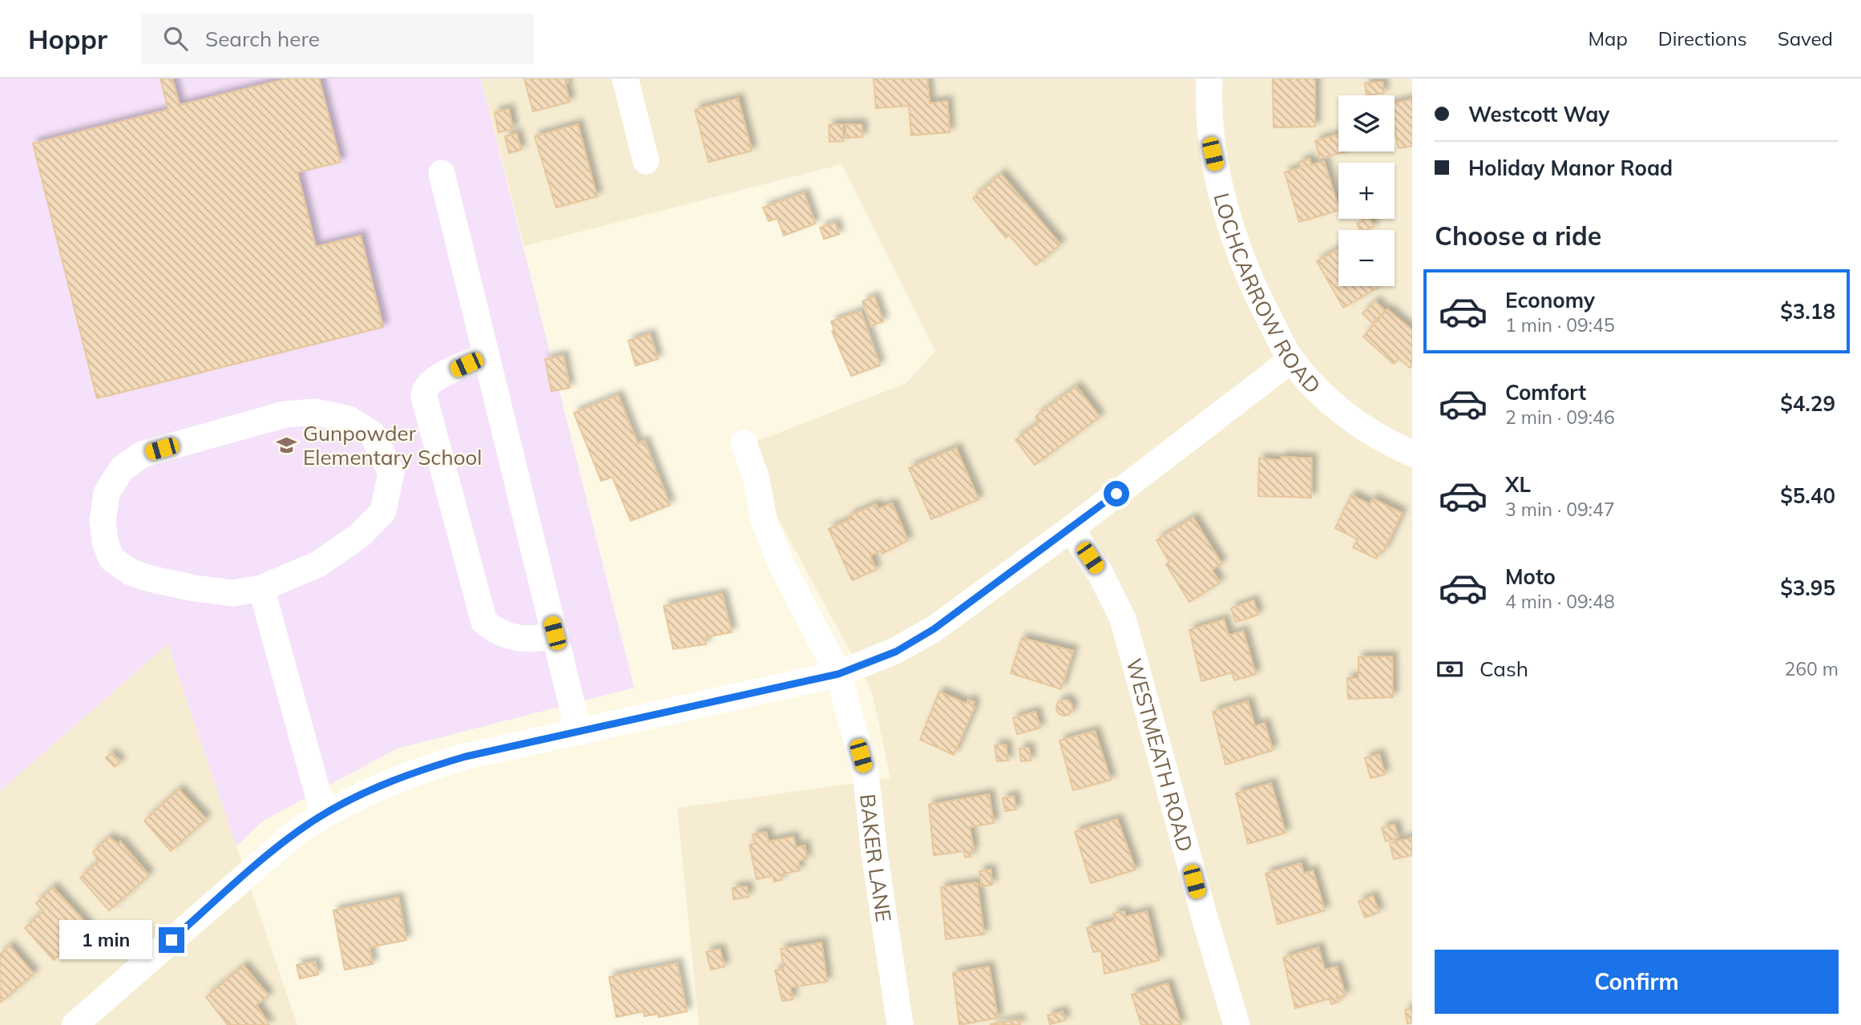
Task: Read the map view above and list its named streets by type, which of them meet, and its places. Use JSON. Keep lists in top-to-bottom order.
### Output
{
  "streets": {
    "street": ["LOCHCARROW ROAD", "WESTMEATH ROAD", "BAKER LANE"]
  },
  "places": {
    "school or university": ["Gunpowder Elementary School"]
  },
  "page": {
    "header": "Hoppr",
    "search": "Search here",
    "nav": ["Map", "Directions", "Saved"],
    "banner": ["Westcott Way", "Holiday Manor Road"],
    "map_buttons": ["+", "−"],
    "heading": "Choose a ride",
    "list": [
      {
        "name": "Economy",
        "note": "1 min · 09:45",
        "value": "$3.18"
      },
      {
        "name": "Comfort",
        "note": "2 min · 09:46",
        "value": "$4.29"
      },
      {
        "name": "XL",
        "note": "3 min · 09:47",
        "value": "$5.40"
      },
      {
        "name": "Moto",
        "note": "4 min · 09:48",
        "value": "$3.95"
      }
    ],
    "pay": ["Cash", "260 m"],
    "bubble": "1 min",
    "buttons": "Confirm"
  }
}
